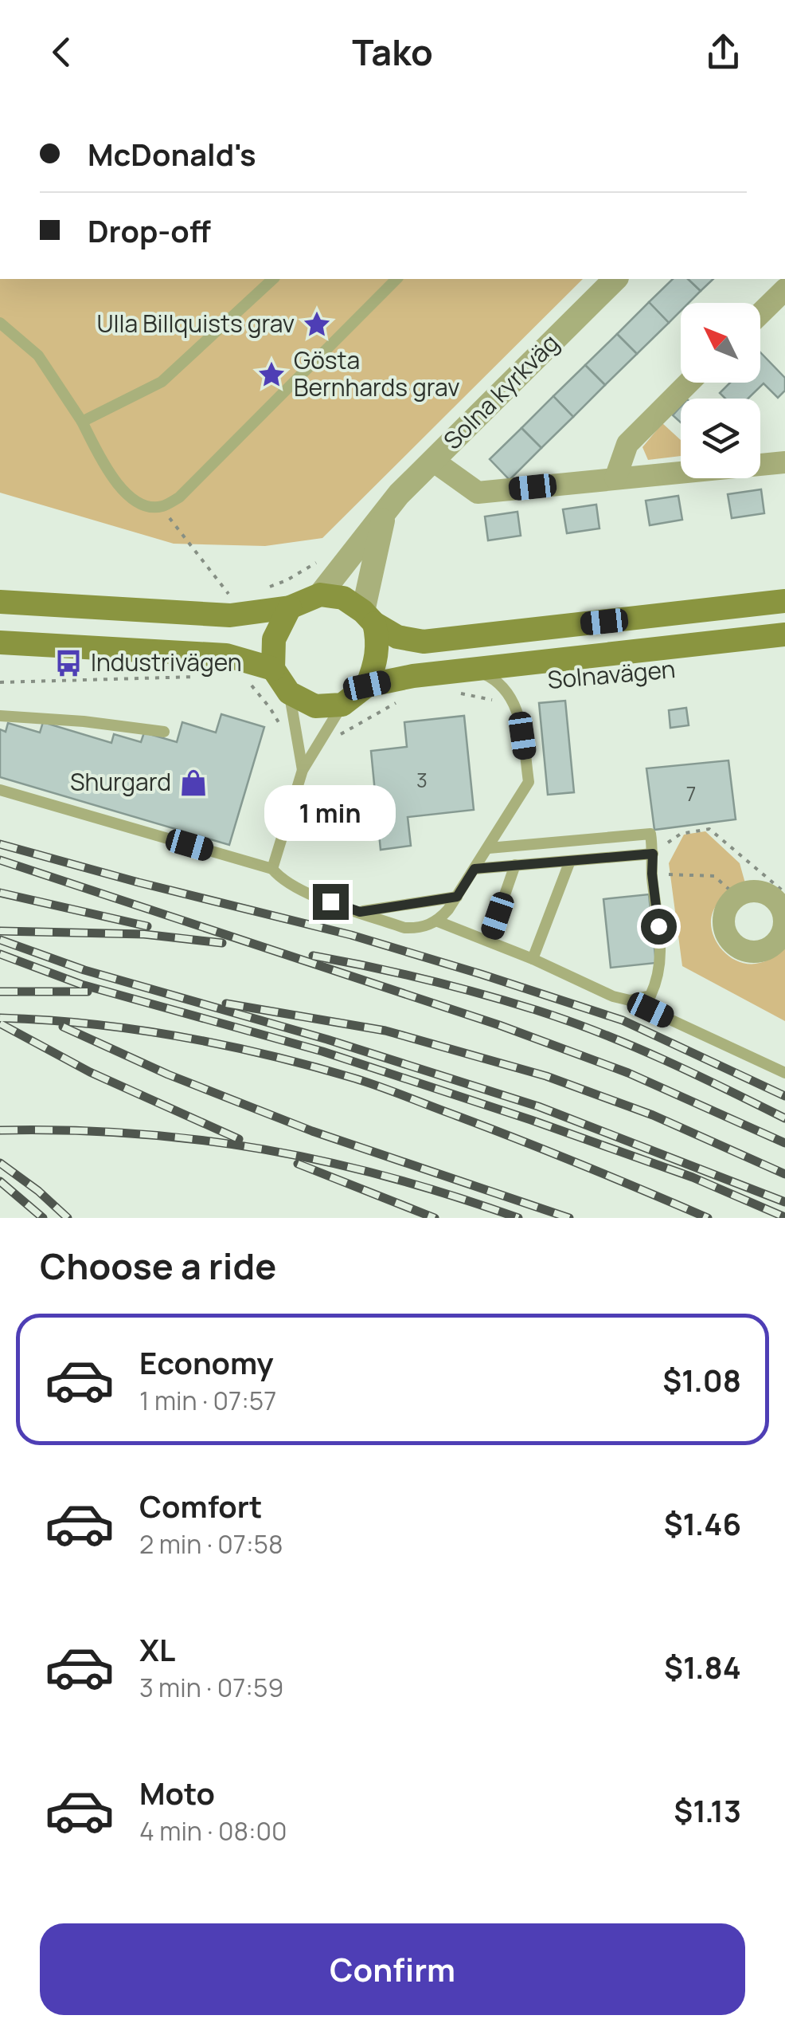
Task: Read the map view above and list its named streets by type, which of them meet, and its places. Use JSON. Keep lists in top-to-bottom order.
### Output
{
  "streets": {
    "main road": ["Solnavägen"],
    "street": ["Solna kyrkväg"]
  },
  "crossings": [
    ["Solna kyrkväg", "Solnavägen"]
  ],
  "places": {
    "place": ["Ulla Billquists grav", "Gösta Bernhards grav"],
    "bus stop": ["Industrivägen"],
    "shop": ["Shurgard"]
  },
  "house_numbers": ["3", "7"],
  "north": "top left",
  "page": {
    "header": "Tako",
    "banner": ["McDonald's", "Drop-off"],
    "bubble": "1 min",
    "heading": "Choose a ride",
    "list": [
      {
        "name": "Economy",
        "note": "1 min · 07:57",
        "value": "$1.08"
      },
      {
        "name": "Comfort",
        "note": "2 min · 07:58",
        "value": "$1.46"
      },
      {
        "name": "XL",
        "note": "3 min · 07:59",
        "value": "$1.84"
      },
      {
        "name": "Moto",
        "note": "4 min · 08:00",
        "value": "$1.13"
      }
    ],
    "buttons": "Confirm"
  }
}
